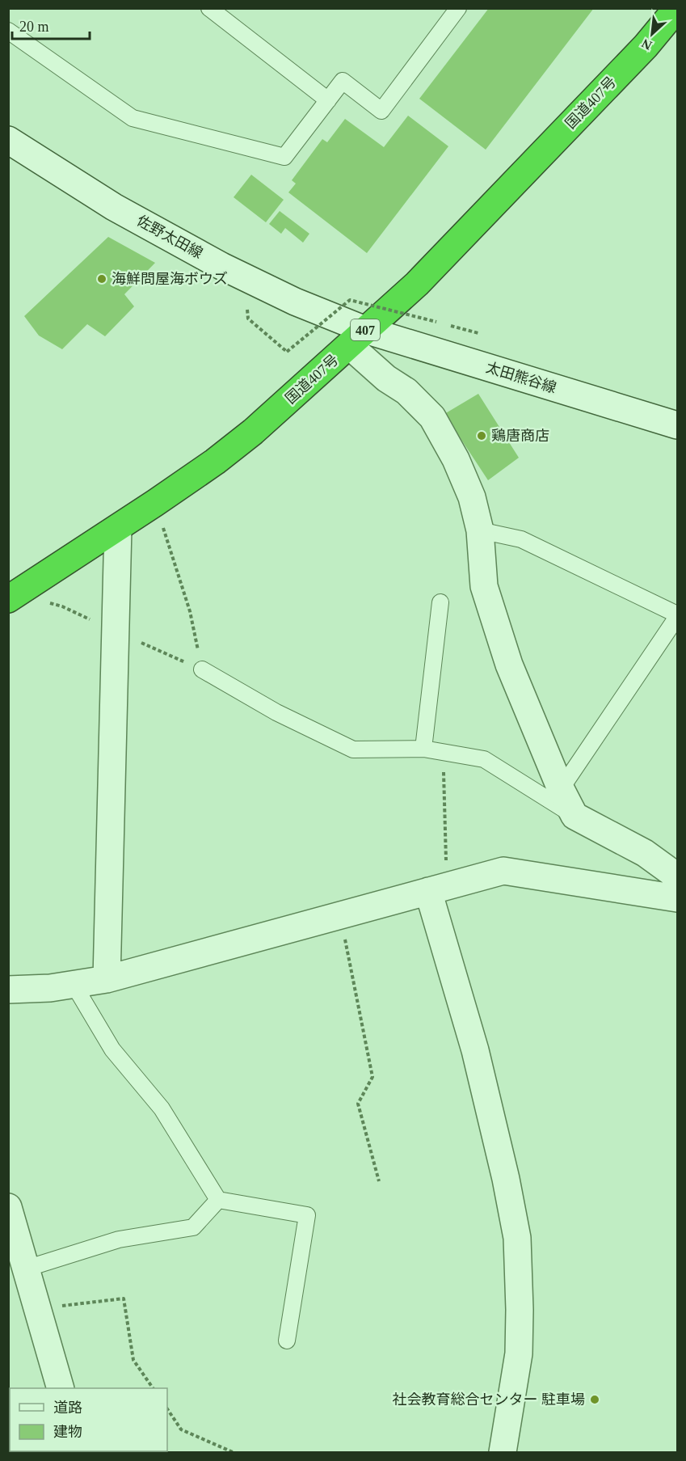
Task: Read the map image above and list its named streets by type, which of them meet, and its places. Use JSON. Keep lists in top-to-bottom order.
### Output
{
  "streets": {
    "highway": ["国道407号", "407"],
    "street": ["佐野太田線", "太田熊谷線"]
  },
  "crossings": [
    ["国道407号", "佐野太田線"],
    ["国道407号", "太田熊谷線"],
    ["佐野太田線", "太田熊谷線"]
  ],
  "places": ["海鮮問屋海ボウズ", "鶏唐商店", "社会教育総合センター 駐車場"],
  "legend": ["道路", "建物"],
  "scale_bar": "20 m",
  "north": "bottom left"
}
